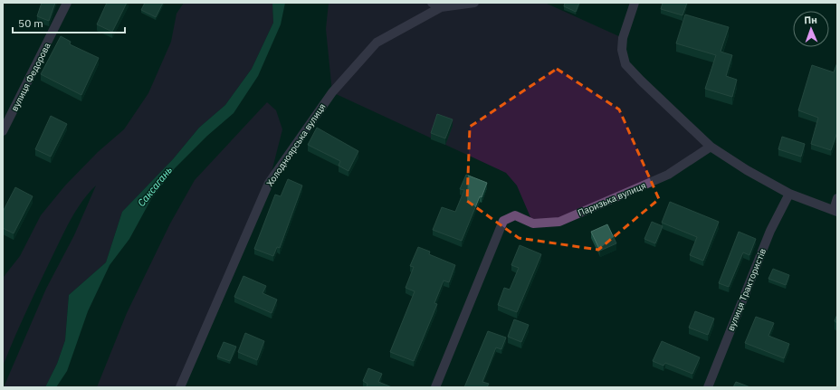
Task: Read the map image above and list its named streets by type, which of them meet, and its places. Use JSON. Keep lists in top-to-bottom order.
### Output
{
  "streets": {
    "street": [
      "вулиця Федорова",
      "Холодноярська вулиця",
      "Паризька вулиця",
      "вулиця Трактористів"
    ]
  },
  "water": ["Саксагань"],
  "scale_bar": "50 m",
  "north": "top"
}
